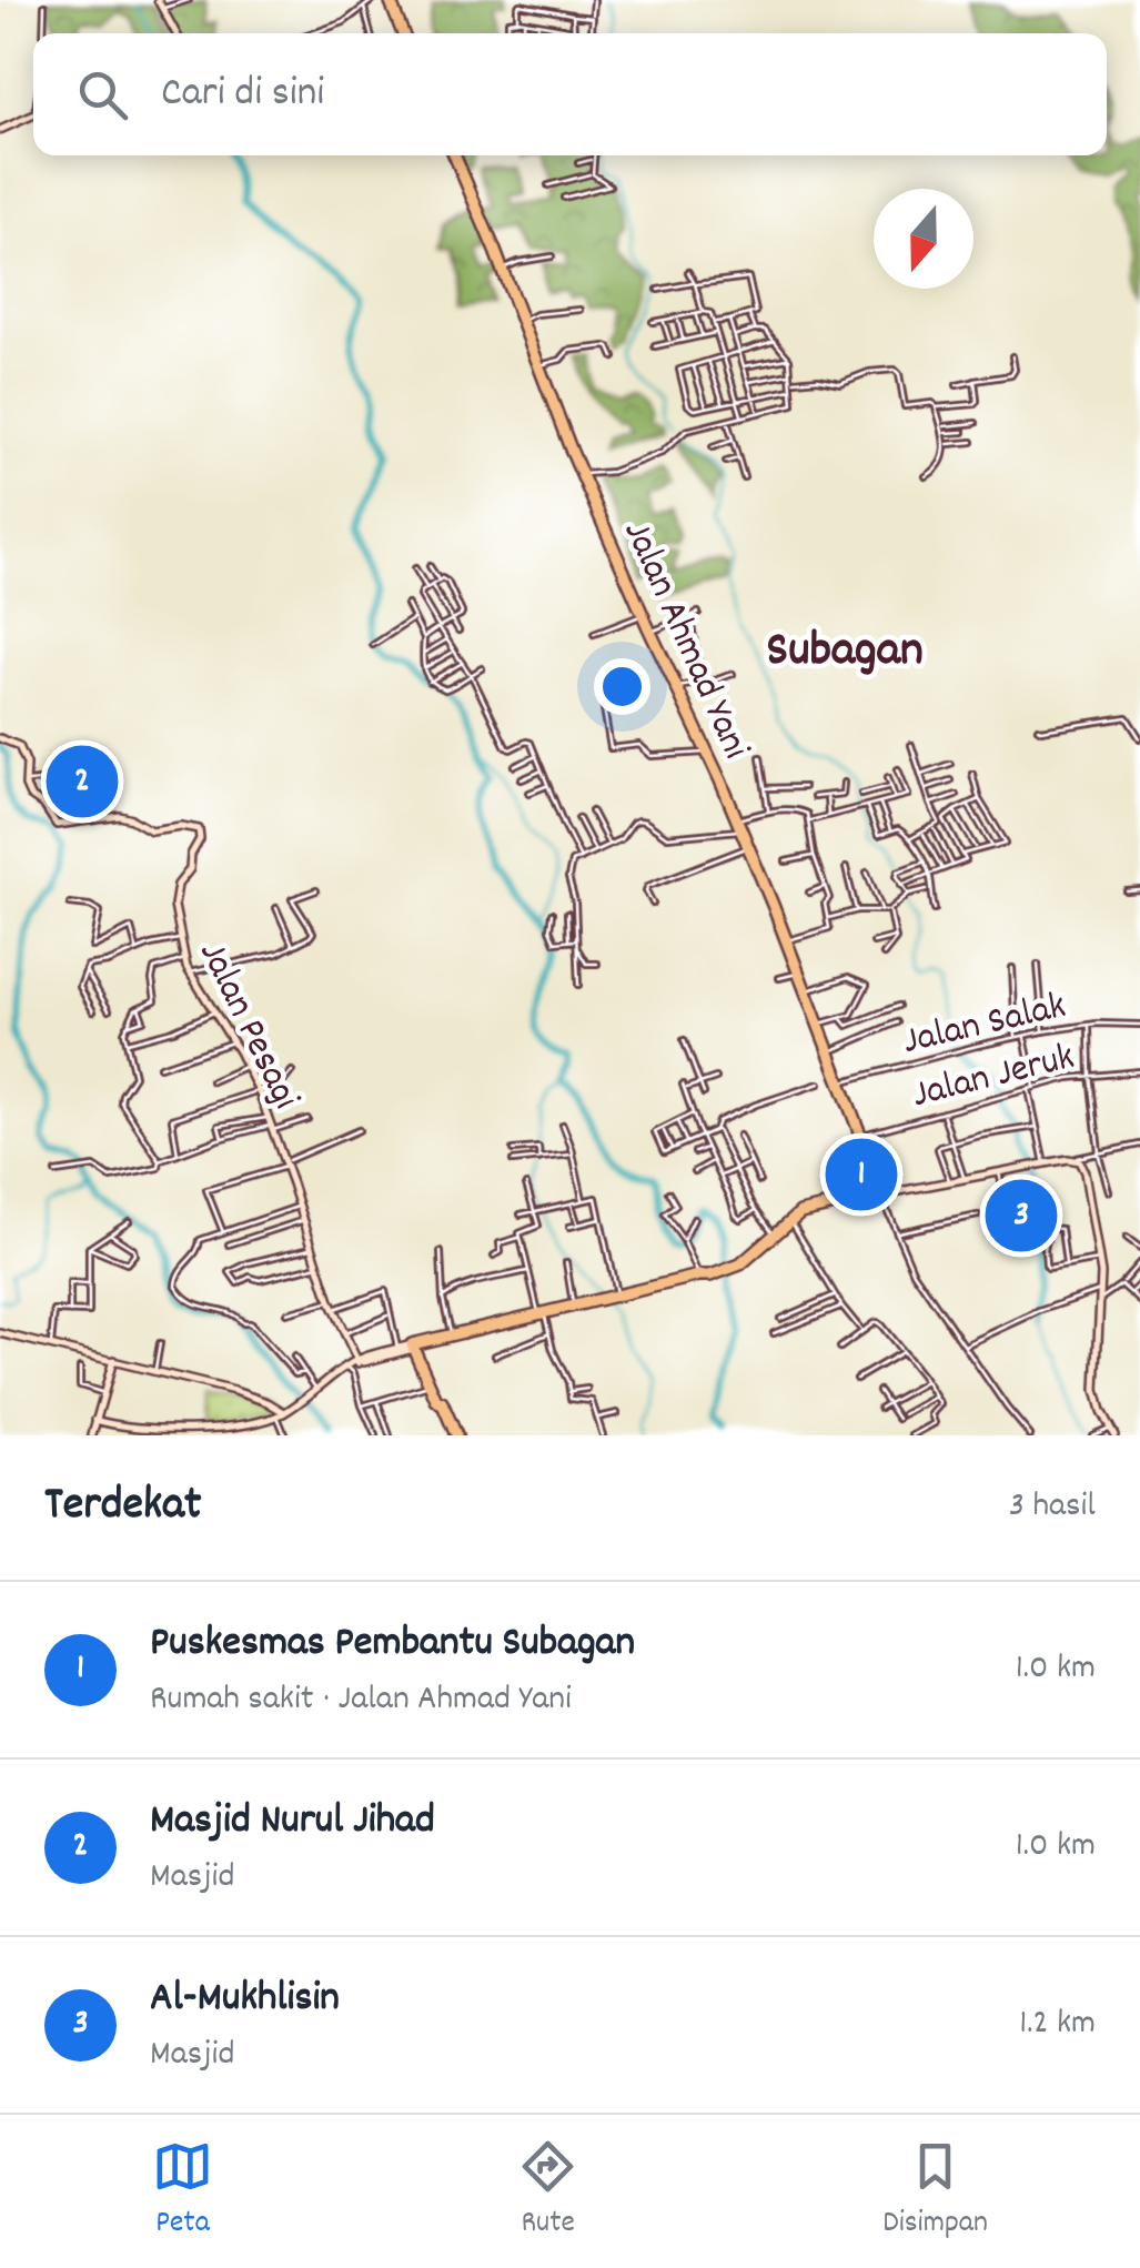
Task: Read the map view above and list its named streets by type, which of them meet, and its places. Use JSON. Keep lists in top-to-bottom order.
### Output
{
  "streets": {
    "highway": ["Jalan Ahmad Yani"],
    "street": ["Jalan Salak", "Jalan Pesagi", "Jalan Jeruk"]
  },
  "crossings": [
    ["Jalan Ahmad Yani", "Jalan Salak"],
    ["Jalan Ahmad Yani", "Jalan Jeruk"]
  ],
  "districts": ["Subagan"],
  "north": "bottom",
  "page": {
    "search": "Cari di sini",
    "pins": ["2", "1", "3"],
    "heading": ["Terdekat", "3 hasil"],
    "list": [
      {
        "mark": "1",
        "name": "Puskesmas Pembantu Subagan",
        "note": "Rumah sakit · Jalan Ahmad Yani",
        "value": "1.0 km"
      },
      {
        "mark": "2",
        "name": "Masjid Nurul Jihad",
        "note": "Masjid",
        "value": "1.0 km"
      },
      {
        "mark": "3",
        "name": "Al-Mukhlisin",
        "note": "Masjid",
        "value": "1.2 km"
      }
    ],
    "nav": ["Peta", "Rute", "Disimpan"]
  }
}
